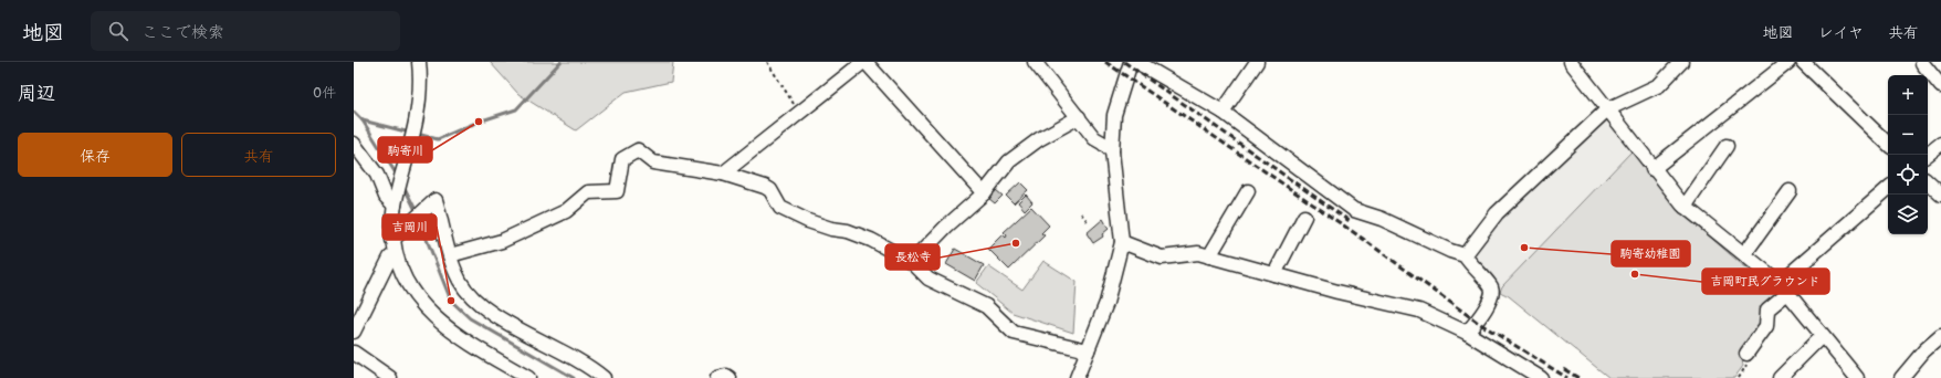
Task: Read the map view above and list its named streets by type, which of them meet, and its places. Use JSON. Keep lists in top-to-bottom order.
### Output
{
  "places": [
    "駒寄川",
    "長松寺",
    "駒寄幼稚園",
    "吉岡町民グラウンド",
    "吉岡川"
  ],
  "page": {
    "header": "地図",
    "search": "ここで検索",
    "nav": ["地図", "レイヤ", "共有"],
    "heading": ["周辺", "0件"],
    "map_buttons": ["+", "−"],
    "buttons": ["保存", "共有"]
  }
}
